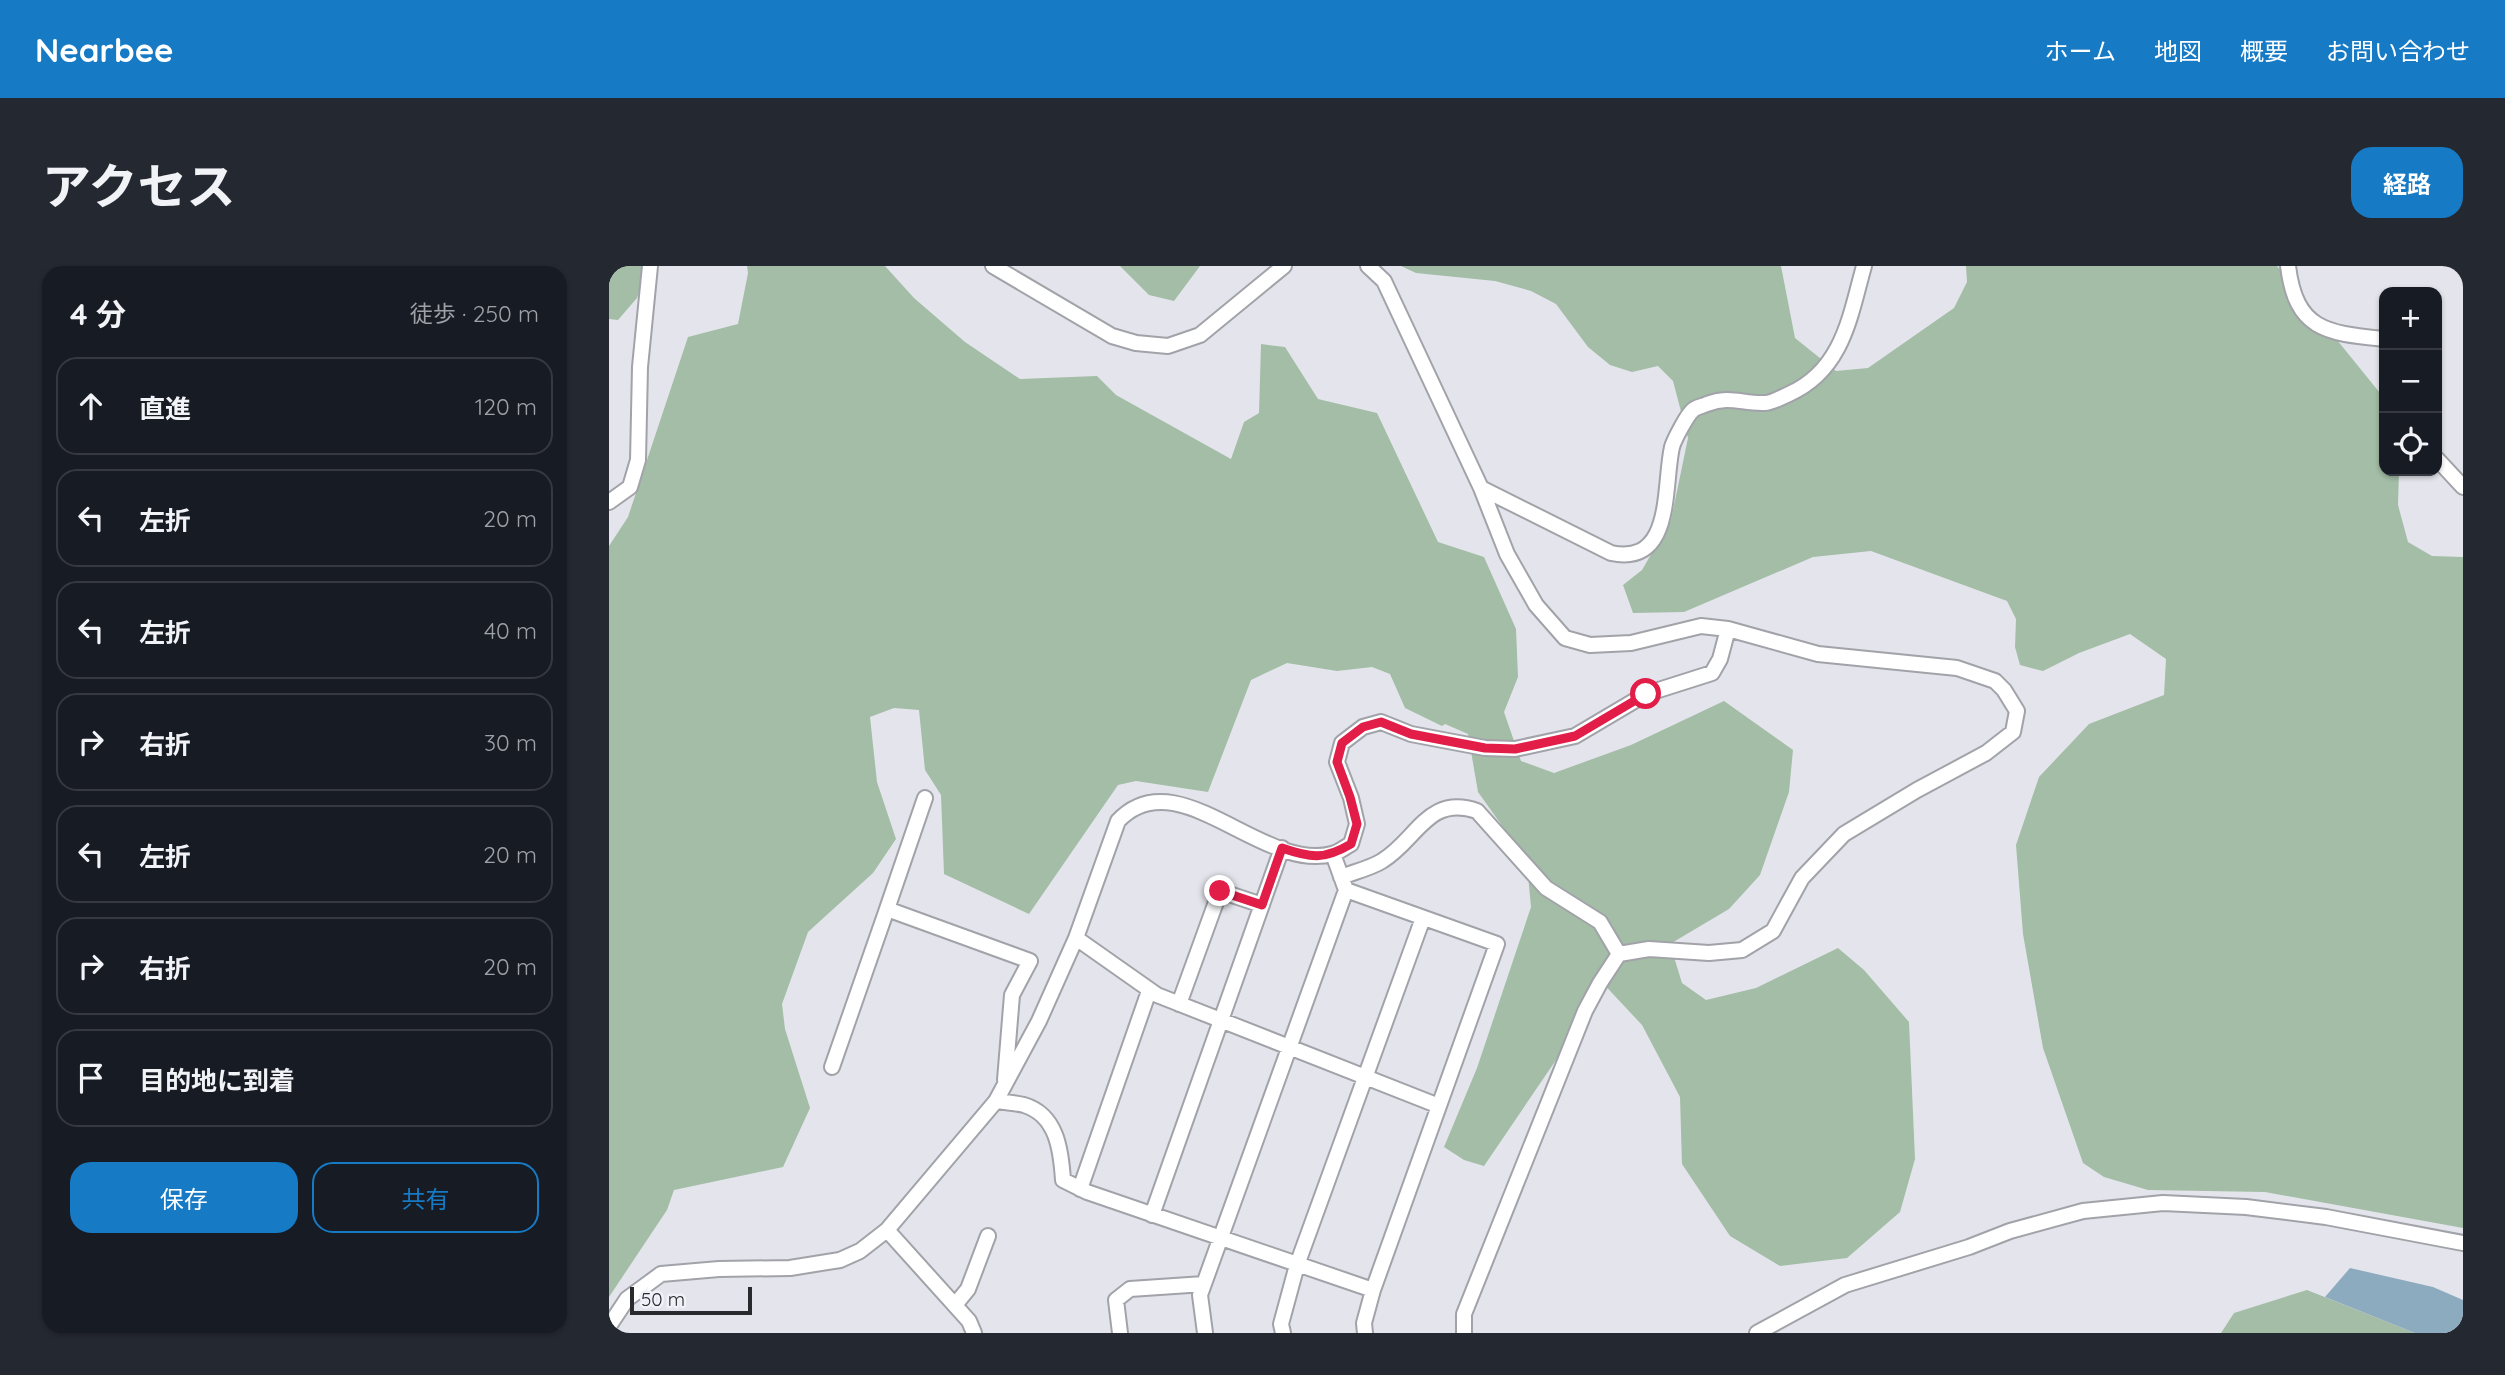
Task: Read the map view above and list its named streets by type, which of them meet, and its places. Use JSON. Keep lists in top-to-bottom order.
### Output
{
  "scale_bar": "50 m",
  "page": {
    "header": "Nearbee",
    "nav": [
      "ホーム",
      "地図",
      "概要",
      "お問い合わせ"
    ],
    "title": "アクセス",
    "buttons": [
      "経路",
      ["保存", "共有"]
    ],
    "heading": ["4 分", "徒歩 · 250 m"],
    "map_buttons": ["+", "−"],
    "list": [
      ["直進", "120 m"],
      ["左折", "20 m"],
      ["左折", "40 m"],
      ["右折", "30 m"],
      ["左折", "20 m"],
      ["右折", "20 m"],
      "目的地に到着"
    ],
    "scale": "50 m"
  }
}
